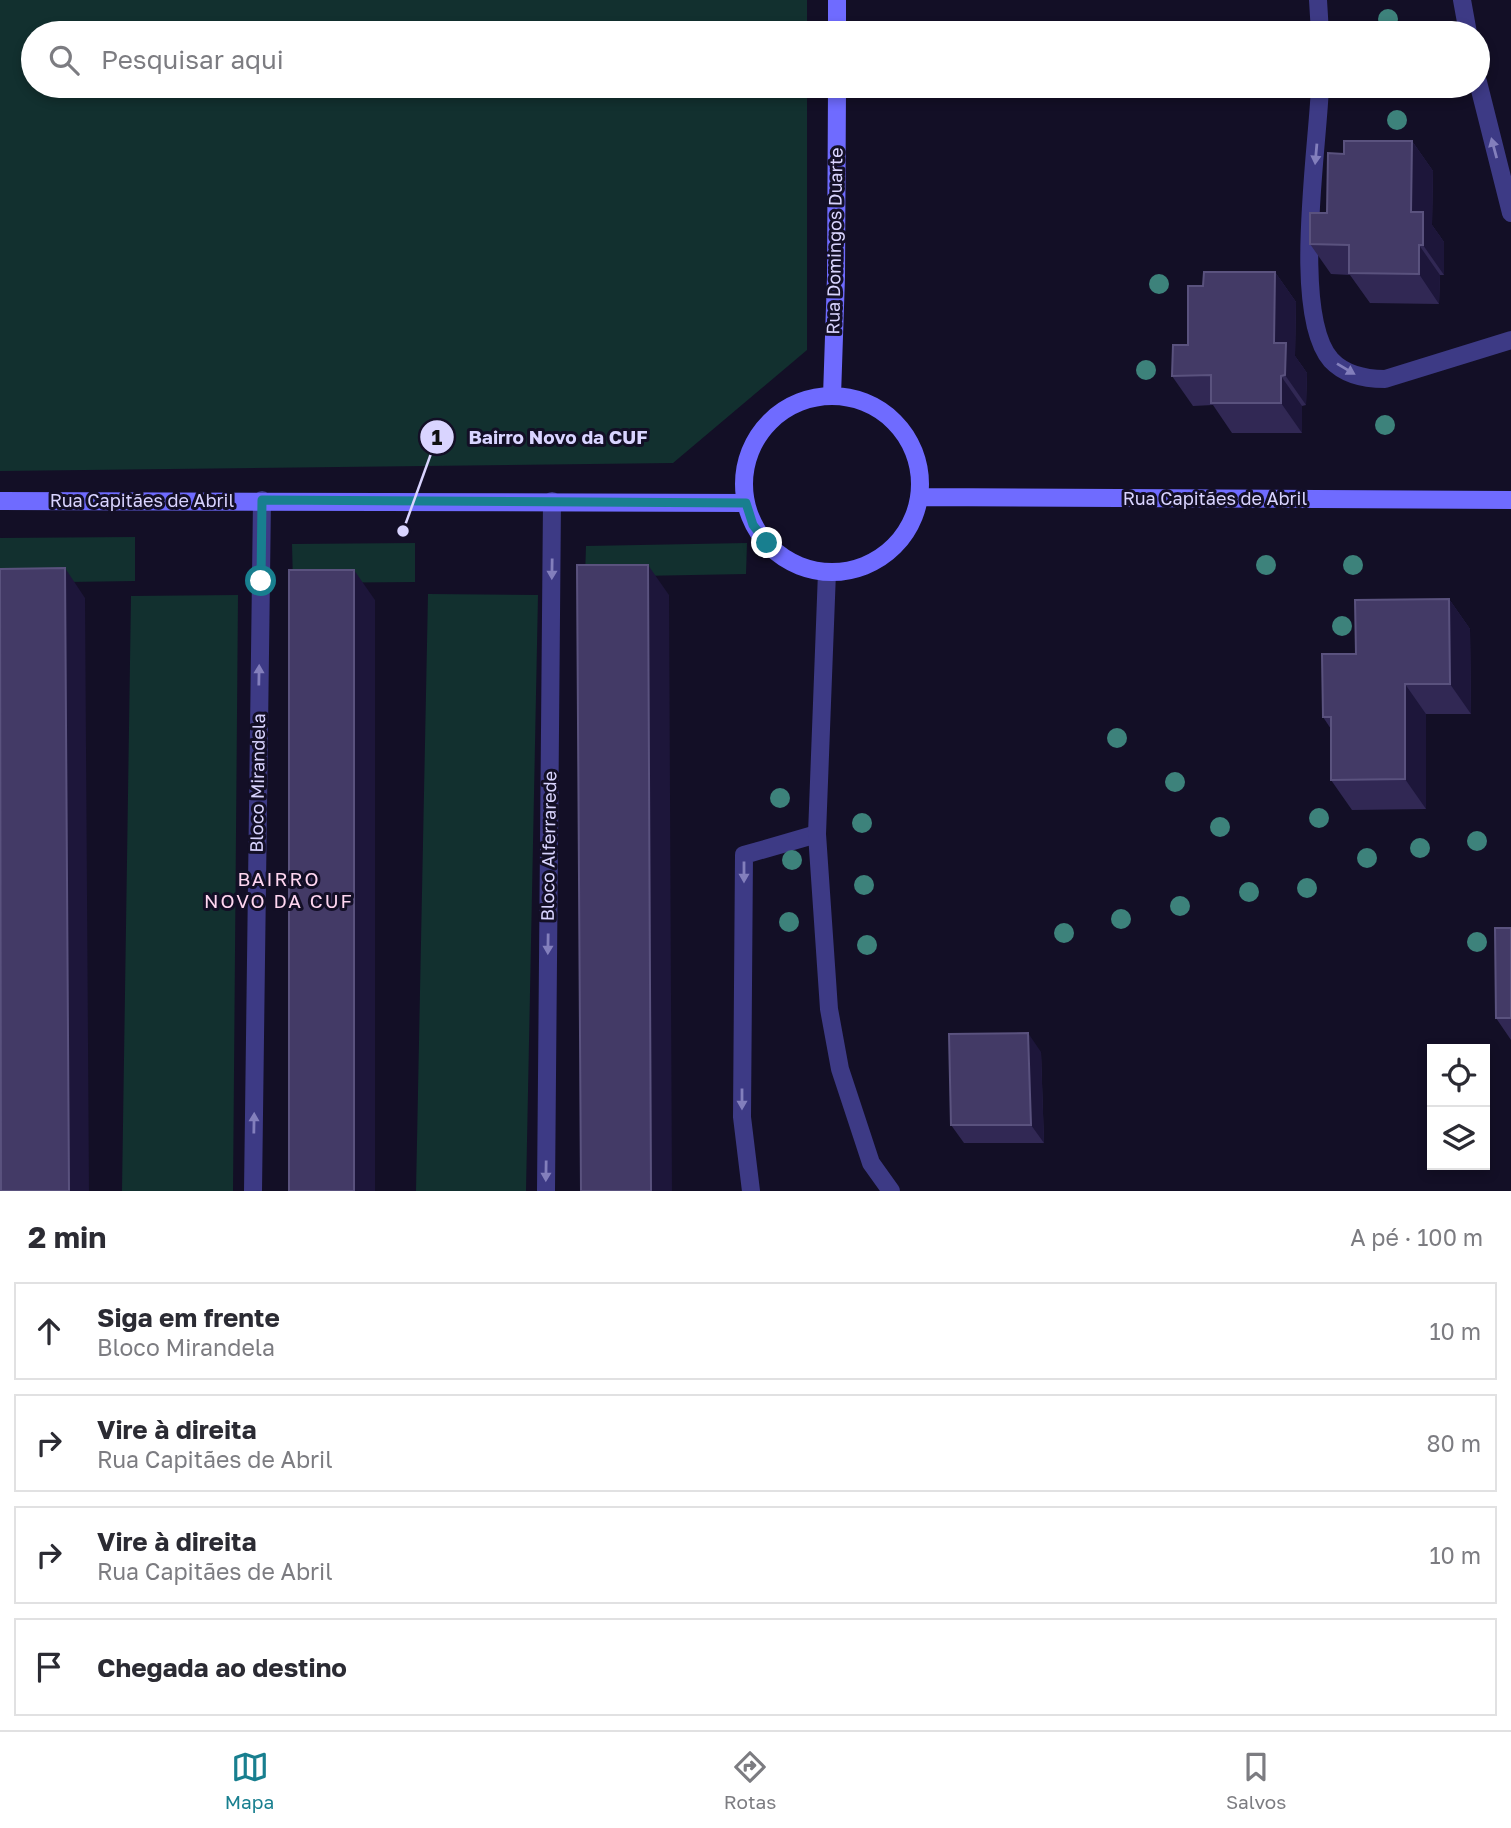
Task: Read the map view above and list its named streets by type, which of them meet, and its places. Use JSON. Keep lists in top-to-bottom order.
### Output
{
  "streets": {
    "street": [
      "Rua Domingos Duarte",
      "Rua Capitães de Abril",
      "Bloco Mirandela",
      "Bloco Alferrarede"
    ]
  },
  "crossings": [
    ["Rua Domingos Duarte", "Rua Capitães de Abril"],
    ["Rua Capitães de Abril", "Bloco Mirandela"],
    ["Rua Capitães de Abril", "Bloco Alferrarede"]
  ],
  "one_way": ["Bloco Mirandela", "Bloco Alferrarede"],
  "districts": ["BAIRRO NOVO DA CUF"],
  "places": ["Bairro Novo da CUF"],
  "page": {
    "search": "Pesquisar aqui",
    "heading": ["2 min", "A pé · 100 m"],
    "list": [
      ["Siga em frente", "Bloco Mirandela", "10 m"],
      ["Vire à direita", "Rua Capitães de Abril", "80 m"],
      ["Vire à direita", "Rua Capitães de Abril", "10 m"],
      "Chegada ao destino"
    ],
    "nav": ["Mapa", "Rotas", "Salvos"]
  }
}
